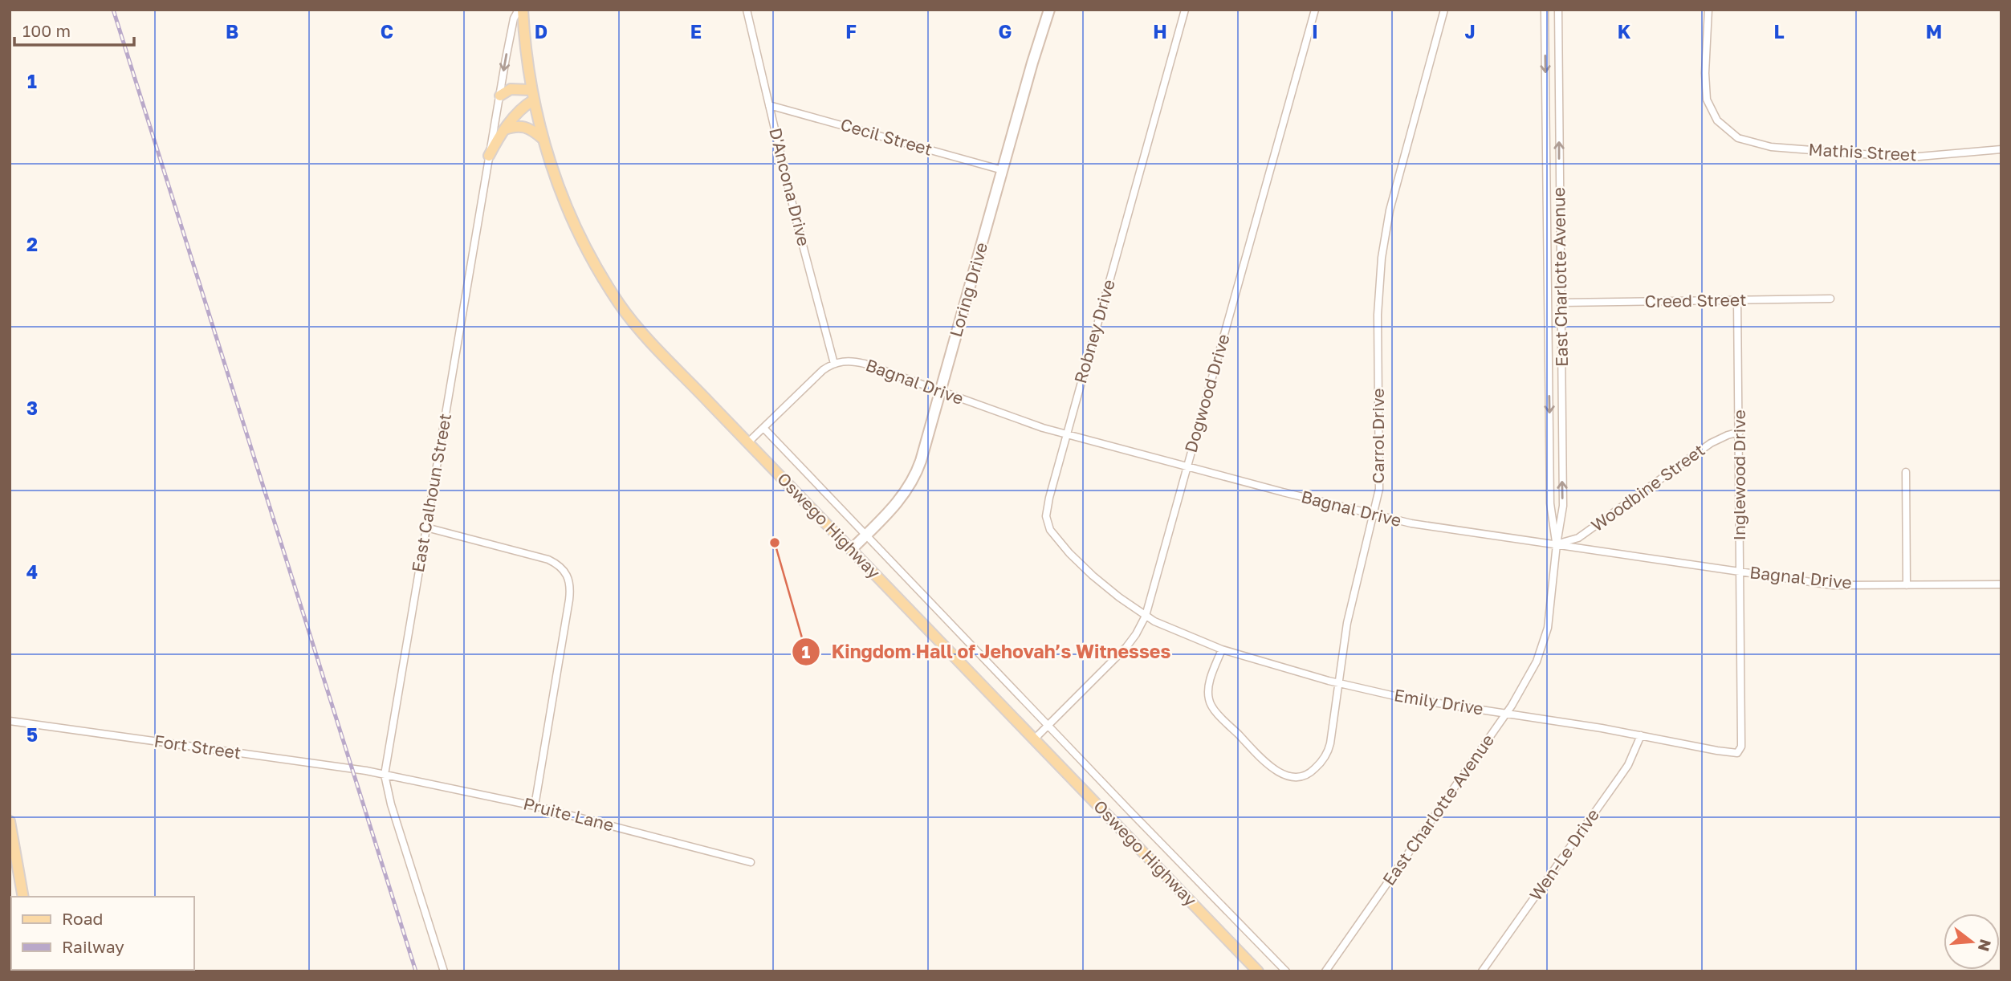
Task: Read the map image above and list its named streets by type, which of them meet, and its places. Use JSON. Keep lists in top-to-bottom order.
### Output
{
  "streets": {
    "main road": ["Oswego Highway"],
    "street": [
      "Cecil Street",
      "Mathis Street",
      "D'Ancona Drive",
      "East Charlotte Avenue",
      "Loring Drive",
      "Creed Street",
      "Robney Drive",
      "Bagnal Drive",
      "Dogwood Drive",
      "Carrol Drive",
      "Inglewood Drive",
      "Woodbine Street",
      "East Calhoun Street",
      "Emily Drive",
      "Fort Street",
      "Pruite Lane",
      "Wen-Le Drive"
    ]
  },
  "crossings": [
    ["Cecil Street", "D'Ancona Drive"],
    ["Cecil Street", "Loring Drive"],
    ["D'Ancona Drive", "Bagnal Drive"],
    ["East Charlotte Avenue", "Creed Street"],
    ["East Charlotte Avenue", "Bagnal Drive"],
    ["East Charlotte Avenue", "Woodbine Street"],
    ["East Charlotte Avenue", "Emily Drive"],
    ["Loring Drive", "Bagnal Drive"],
    ["Loring Drive", "Oswego Highway"],
    ["Creed Street", "Inglewood Drive"],
    ["Robney Drive", "Bagnal Drive"],
    ["Robney Drive", "Dogwood Drive"],
    ["Robney Drive", "Emily Drive"],
    ["Bagnal Drive", "Dogwood Drive"],
    ["Bagnal Drive", "Carrol Drive"],
    ["Bagnal Drive", "Inglewood Drive"],
    ["Bagnal Drive", "Woodbine Street"],
    ["Dogwood Drive", "Oswego Highway"],
    ["Dogwood Drive", "Emily Drive"],
    ["Carrol Drive", "Emily Drive"],
    ["Inglewood Drive", "Woodbine Street"],
    ["Inglewood Drive", "Emily Drive"],
    ["East Calhoun Street", "Oswego Highway"],
    ["East Calhoun Street", "Fort Street"],
    ["East Calhoun Street", "Pruite Lane"],
    ["Emily Drive", "Wen-Le Drive"],
    ["Fort Street", "Pruite Lane"]
  ],
  "places": ["Kingdom Hall of Jehovah’s Witnesses"],
  "legend": ["Road", "Railway"],
  "scale_bar": "100 m",
  "north": "right",
  "grid": {
    "columns": [
      "B",
      "C",
      "D",
      "E",
      "F",
      "G",
      "H",
      "I",
      "J",
      "K",
      "L",
      "M"
    ],
    "rows": [
      "1",
      "2",
      "3",
      "4",
      "5"
    ]
  }
}
